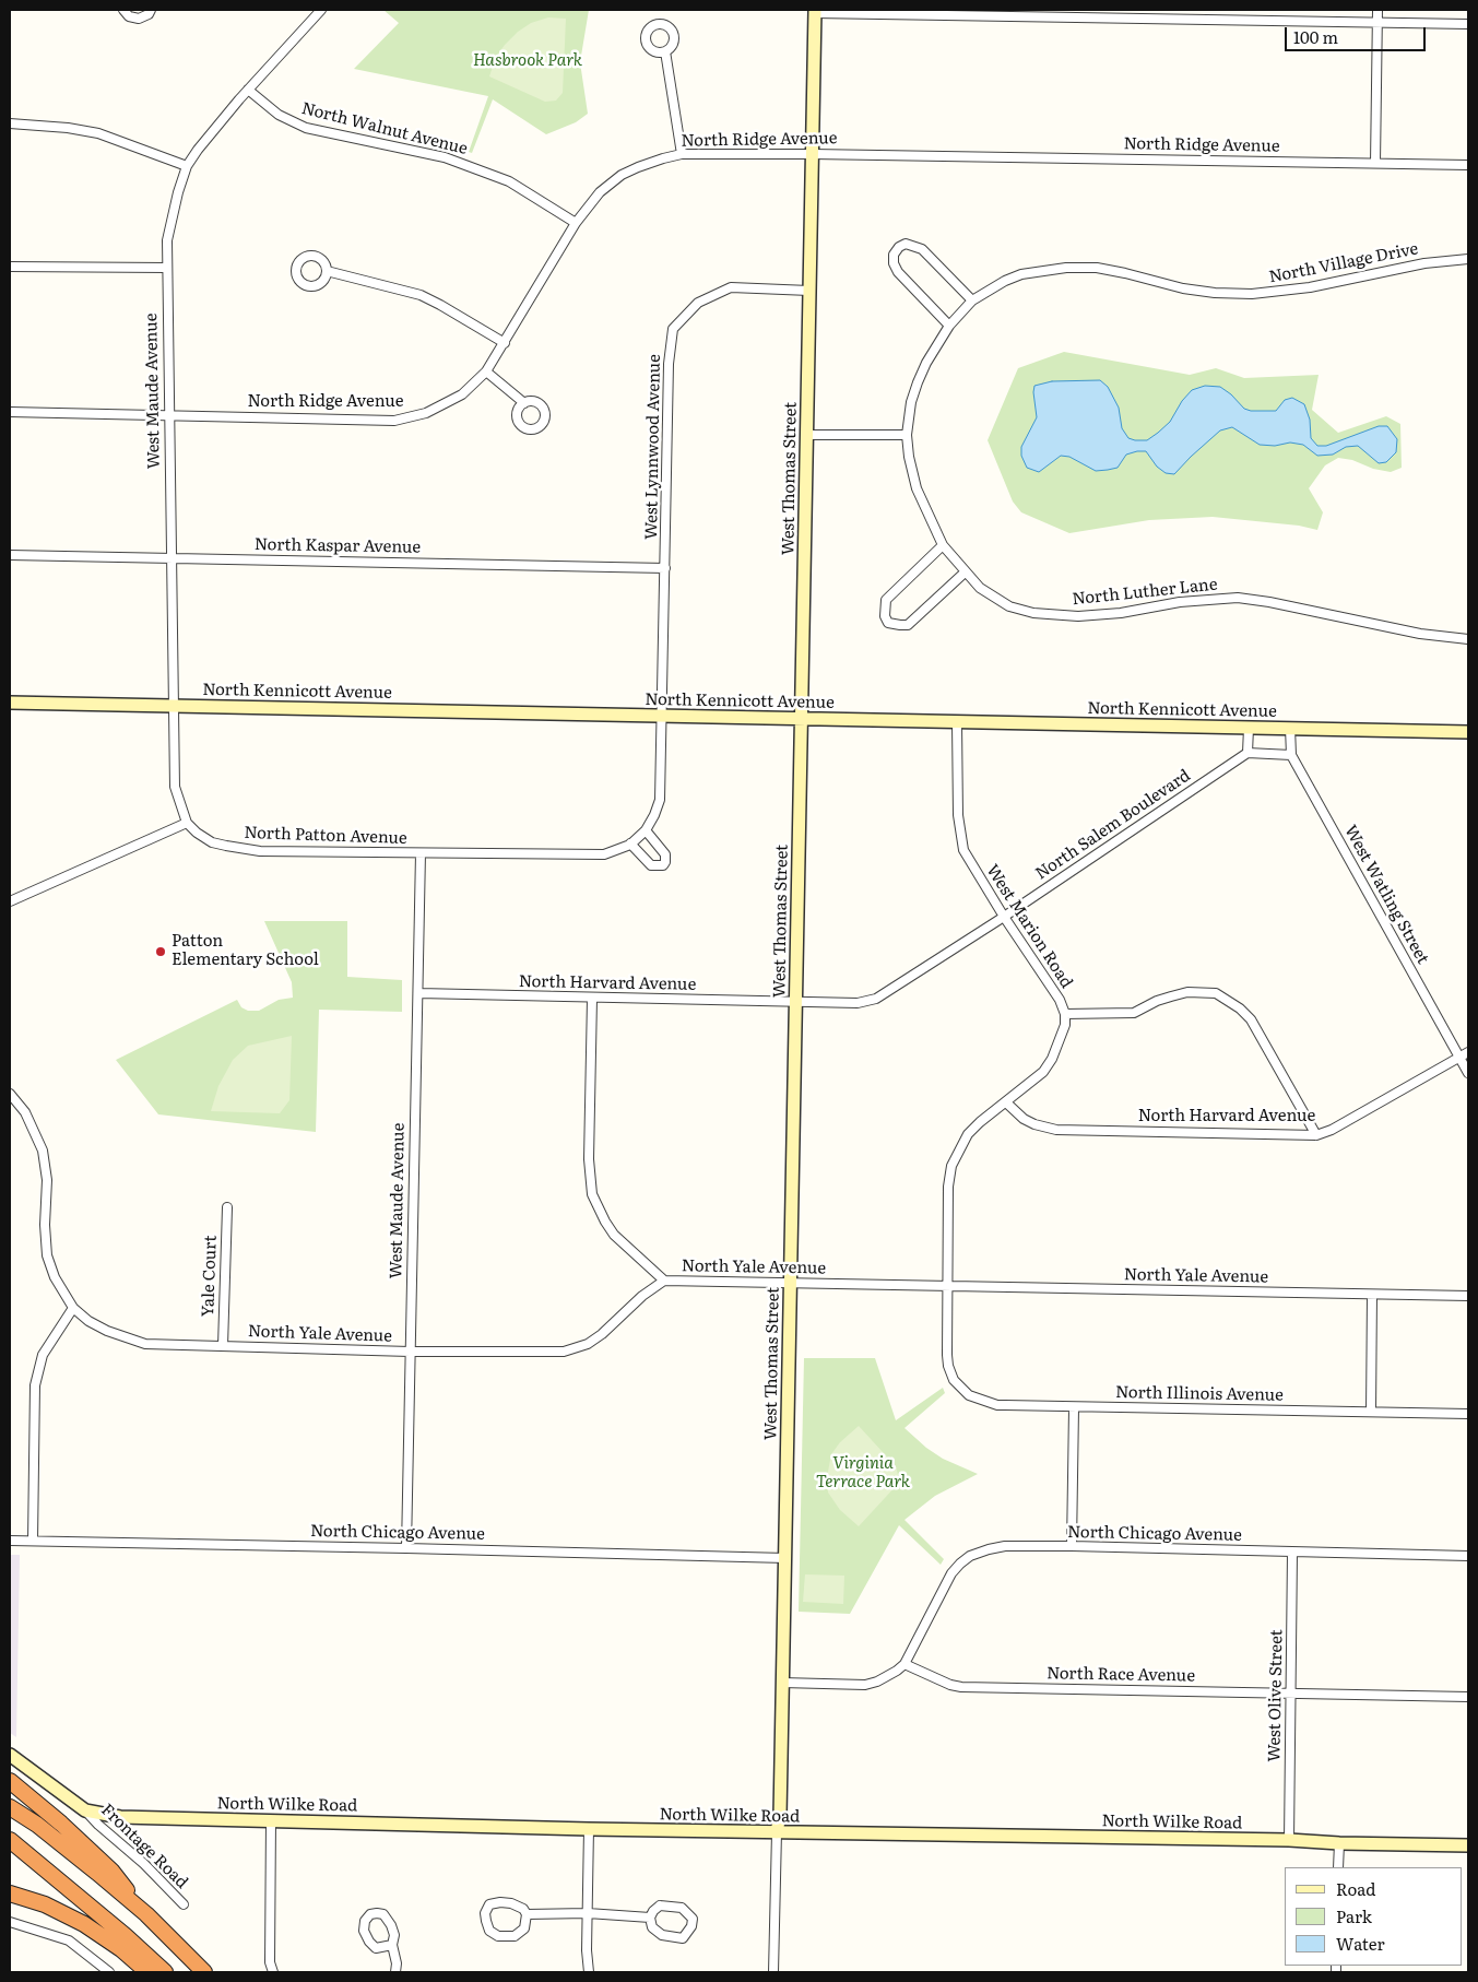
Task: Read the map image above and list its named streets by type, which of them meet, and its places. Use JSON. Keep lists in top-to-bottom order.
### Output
{
  "streets": {
    "street": [
      "North Walnut Avenue",
      "North Ridge Avenue",
      "North Village Drive",
      "West Maude Avenue",
      "West Lynnwood Avenue",
      "West Thomas Street",
      "North Kaspar Avenue",
      "North Luther Lane",
      "North Kennicott Avenue",
      "North Salem Boulevard",
      "North Patton Avenue",
      "West Watling Street",
      "West Marion Road",
      "North Harvard Avenue",
      "North Yale Avenue",
      "Yale Court",
      "North Illinois Avenue",
      "North Chicago Avenue",
      "North Race Avenue",
      "West Olive Street",
      "North Wilke Road",
      "Frontage Road"
    ]
  },
  "crossings": [
    ["North Walnut Avenue", "North Ridge Avenue"],
    ["North Walnut Avenue", "West Maude Avenue"],
    ["North Ridge Avenue", "West Maude Avenue"],
    ["North Ridge Avenue", "West Thomas Street"],
    ["North Village Drive", "North Luther Lane"],
    ["West Maude Avenue", "North Kaspar Avenue"],
    ["West Maude Avenue", "North Kennicott Avenue"],
    ["West Maude Avenue", "North Patton Avenue"],
    ["West Maude Avenue", "North Harvard Avenue"],
    ["West Maude Avenue", "North Yale Avenue"],
    ["West Maude Avenue", "North Chicago Avenue"],
    ["West Lynnwood Avenue", "West Thomas Street"],
    ["West Lynnwood Avenue", "North Kaspar Avenue"],
    ["West Lynnwood Avenue", "North Kennicott Avenue"],
    ["West Lynnwood Avenue", "North Patton Avenue"],
    ["West Thomas Street", "North Kennicott Avenue"],
    ["West Thomas Street", "North Salem Boulevard"],
    ["West Thomas Street", "North Harvard Avenue"],
    ["West Thomas Street", "North Yale Avenue"],
    ["West Thomas Street", "North Chicago Avenue"],
    ["West Thomas Street", "North Wilke Road"],
    ["North Kennicott Avenue", "North Patton Avenue"],
    ["North Kennicott Avenue", "West Watling Street"],
    ["North Kennicott Avenue", "West Marion Road"],
    ["North Salem Boulevard", "West Marion Road"],
    ["North Salem Boulevard", "North Harvard Avenue"],
    ["West Watling Street", "North Harvard Avenue"],
    ["West Marion Road", "North Harvard Avenue"],
    ["West Marion Road", "North Yale Avenue"],
    ["West Marion Road", "North Illinois Avenue"],
    ["North Yale Avenue", "Yale Court"],
    ["North Chicago Avenue", "North Race Avenue"],
    ["North Chicago Avenue", "West Olive Street"],
    ["North Race Avenue", "West Olive Street"],
    ["West Olive Street", "North Wilke Road"],
    ["North Wilke Road", "Frontage Road"]
  ],
  "parks": ["Hasbrook Park", "Virginia Terrace Park"],
  "places": ["Patton Elementary School"],
  "legend": ["Road", "Park", "Water"],
  "scale_bar": "100 m"
}
